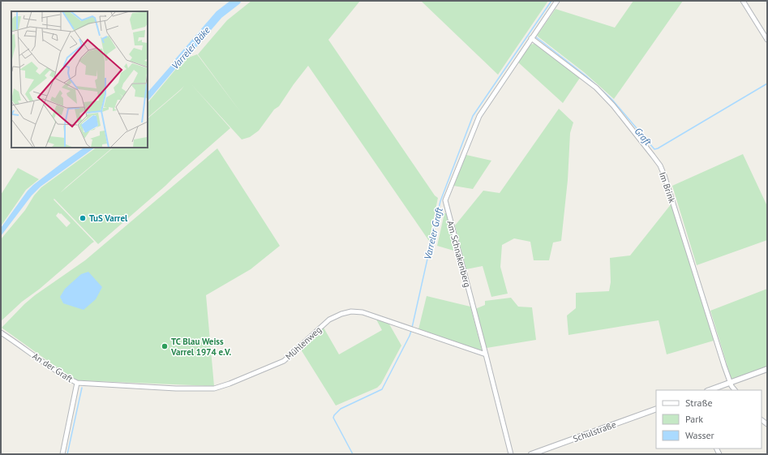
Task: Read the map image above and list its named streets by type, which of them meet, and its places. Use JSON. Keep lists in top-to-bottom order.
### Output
{
  "streets": {
    "street": [
      "Im Brink",
      "Am Schnakenberg",
      "Mühlenweg",
      "An der Graft",
      "Schulstraße"
    ]
  },
  "crossings": [
    ["Im Brink", "Am Schnakenberg"],
    ["Am Schnakenberg", "Mühlenweg"],
    ["Mühlenweg", "An der Graft"]
  ],
  "water": ["Varreler Bäke", "Graft", "Varreler Graft"],
  "places": ["TuS Varrel", "TC Blau Weiss Varrel 1974 e.V."],
  "legend": ["Straße", "Park", "Wasser"]
}
